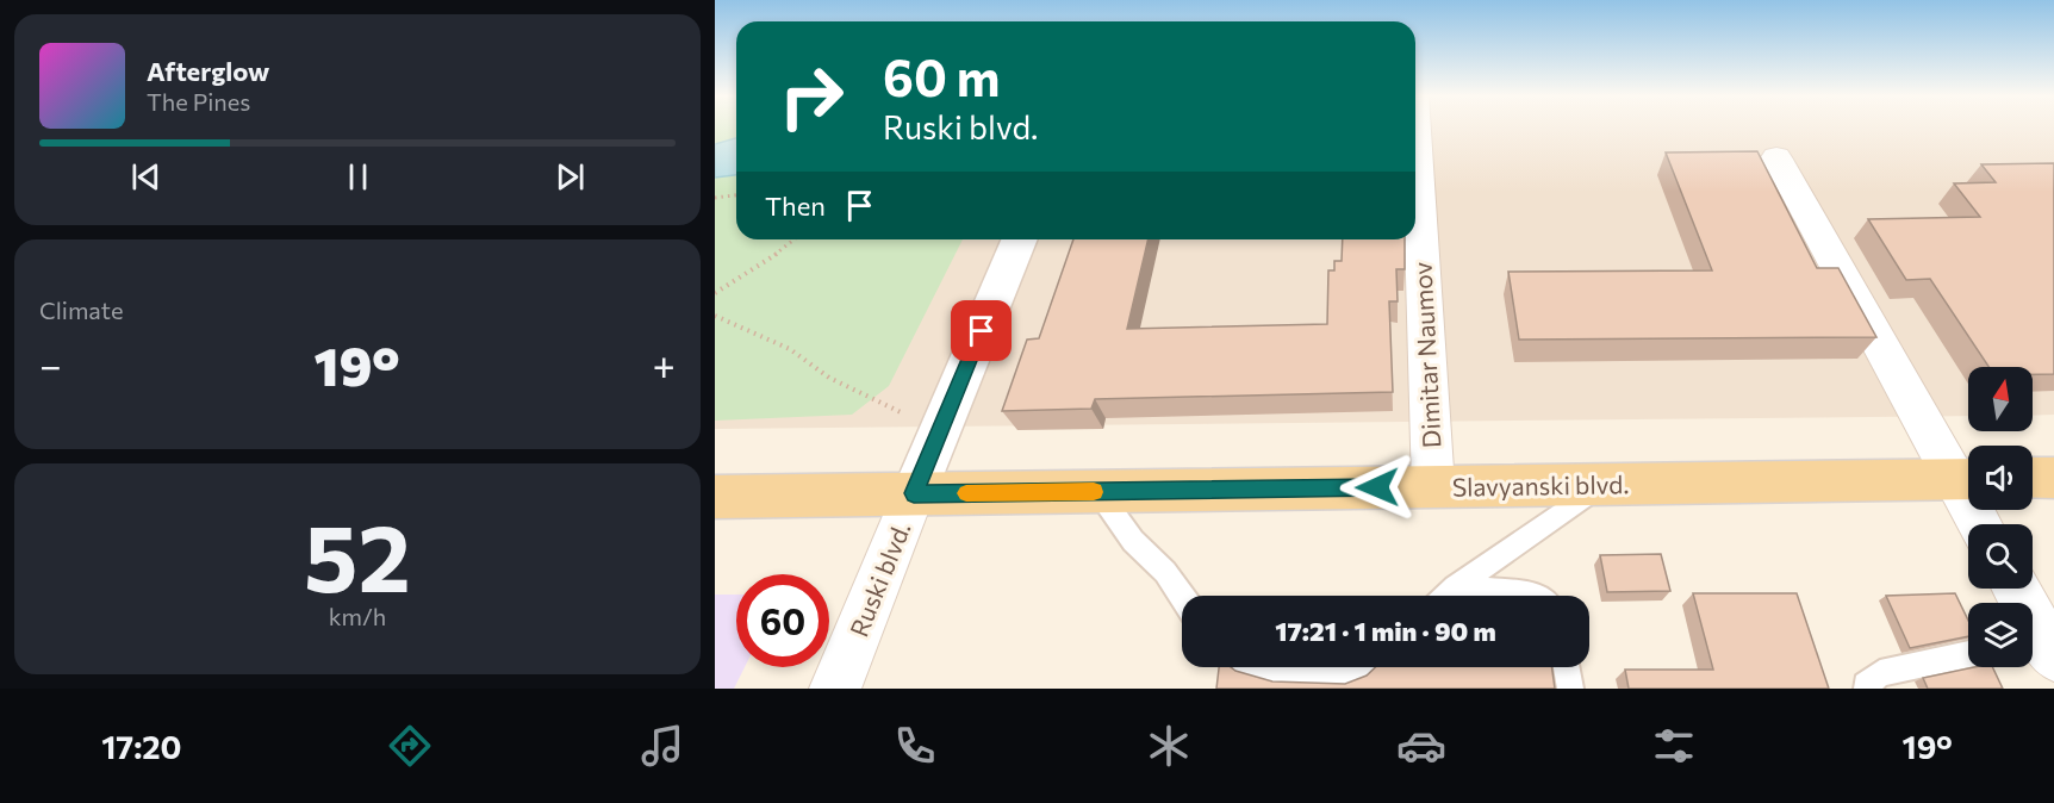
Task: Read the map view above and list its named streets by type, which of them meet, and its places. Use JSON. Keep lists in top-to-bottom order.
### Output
{
  "streets": {
    "main road": ["Slavyanski blvd."],
    "street": ["Dimitar Naumov", "Ruski blvd."]
  },
  "crossings": [
    ["Dimitar Naumov", "Slavyanski blvd."],
    ["Slavyanski blvd.", "Ruski blvd."]
  ],
  "north": "top",
  "page": {
    "turn": ["60 m", "Ruski blvd."],
    "song": ["Afterglow", "The Pines"],
    "then": "Then",
    "tile": [
      "Climate",
      ["52", "km/h"]
    ],
    "heat": ["−", "19°", "+"],
    "limit": "60",
    "trip": "17:21 · 1 min · 90 m",
    "tabs": ["17:20", "19°"]
  }
}
